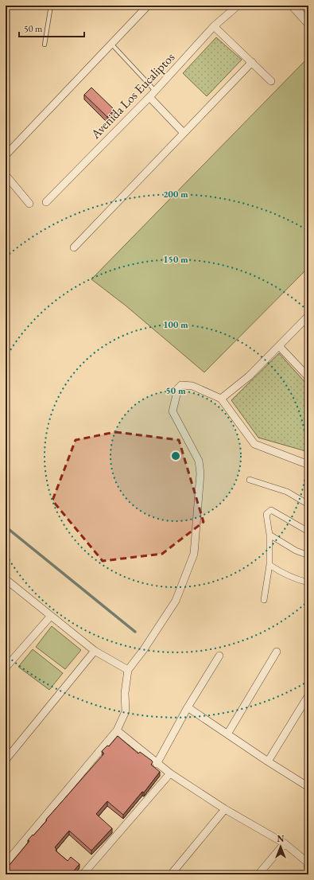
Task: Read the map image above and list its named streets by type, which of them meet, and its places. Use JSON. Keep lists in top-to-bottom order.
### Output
{
  "streets": {
    "street": ["Avenida Los Eucaliptos"]
  },
  "scale_bar": "50 m",
  "north": "top",
  "rings": [
    "200 m",
    "150 m",
    "100 m",
    "50 m"
  ]
}
